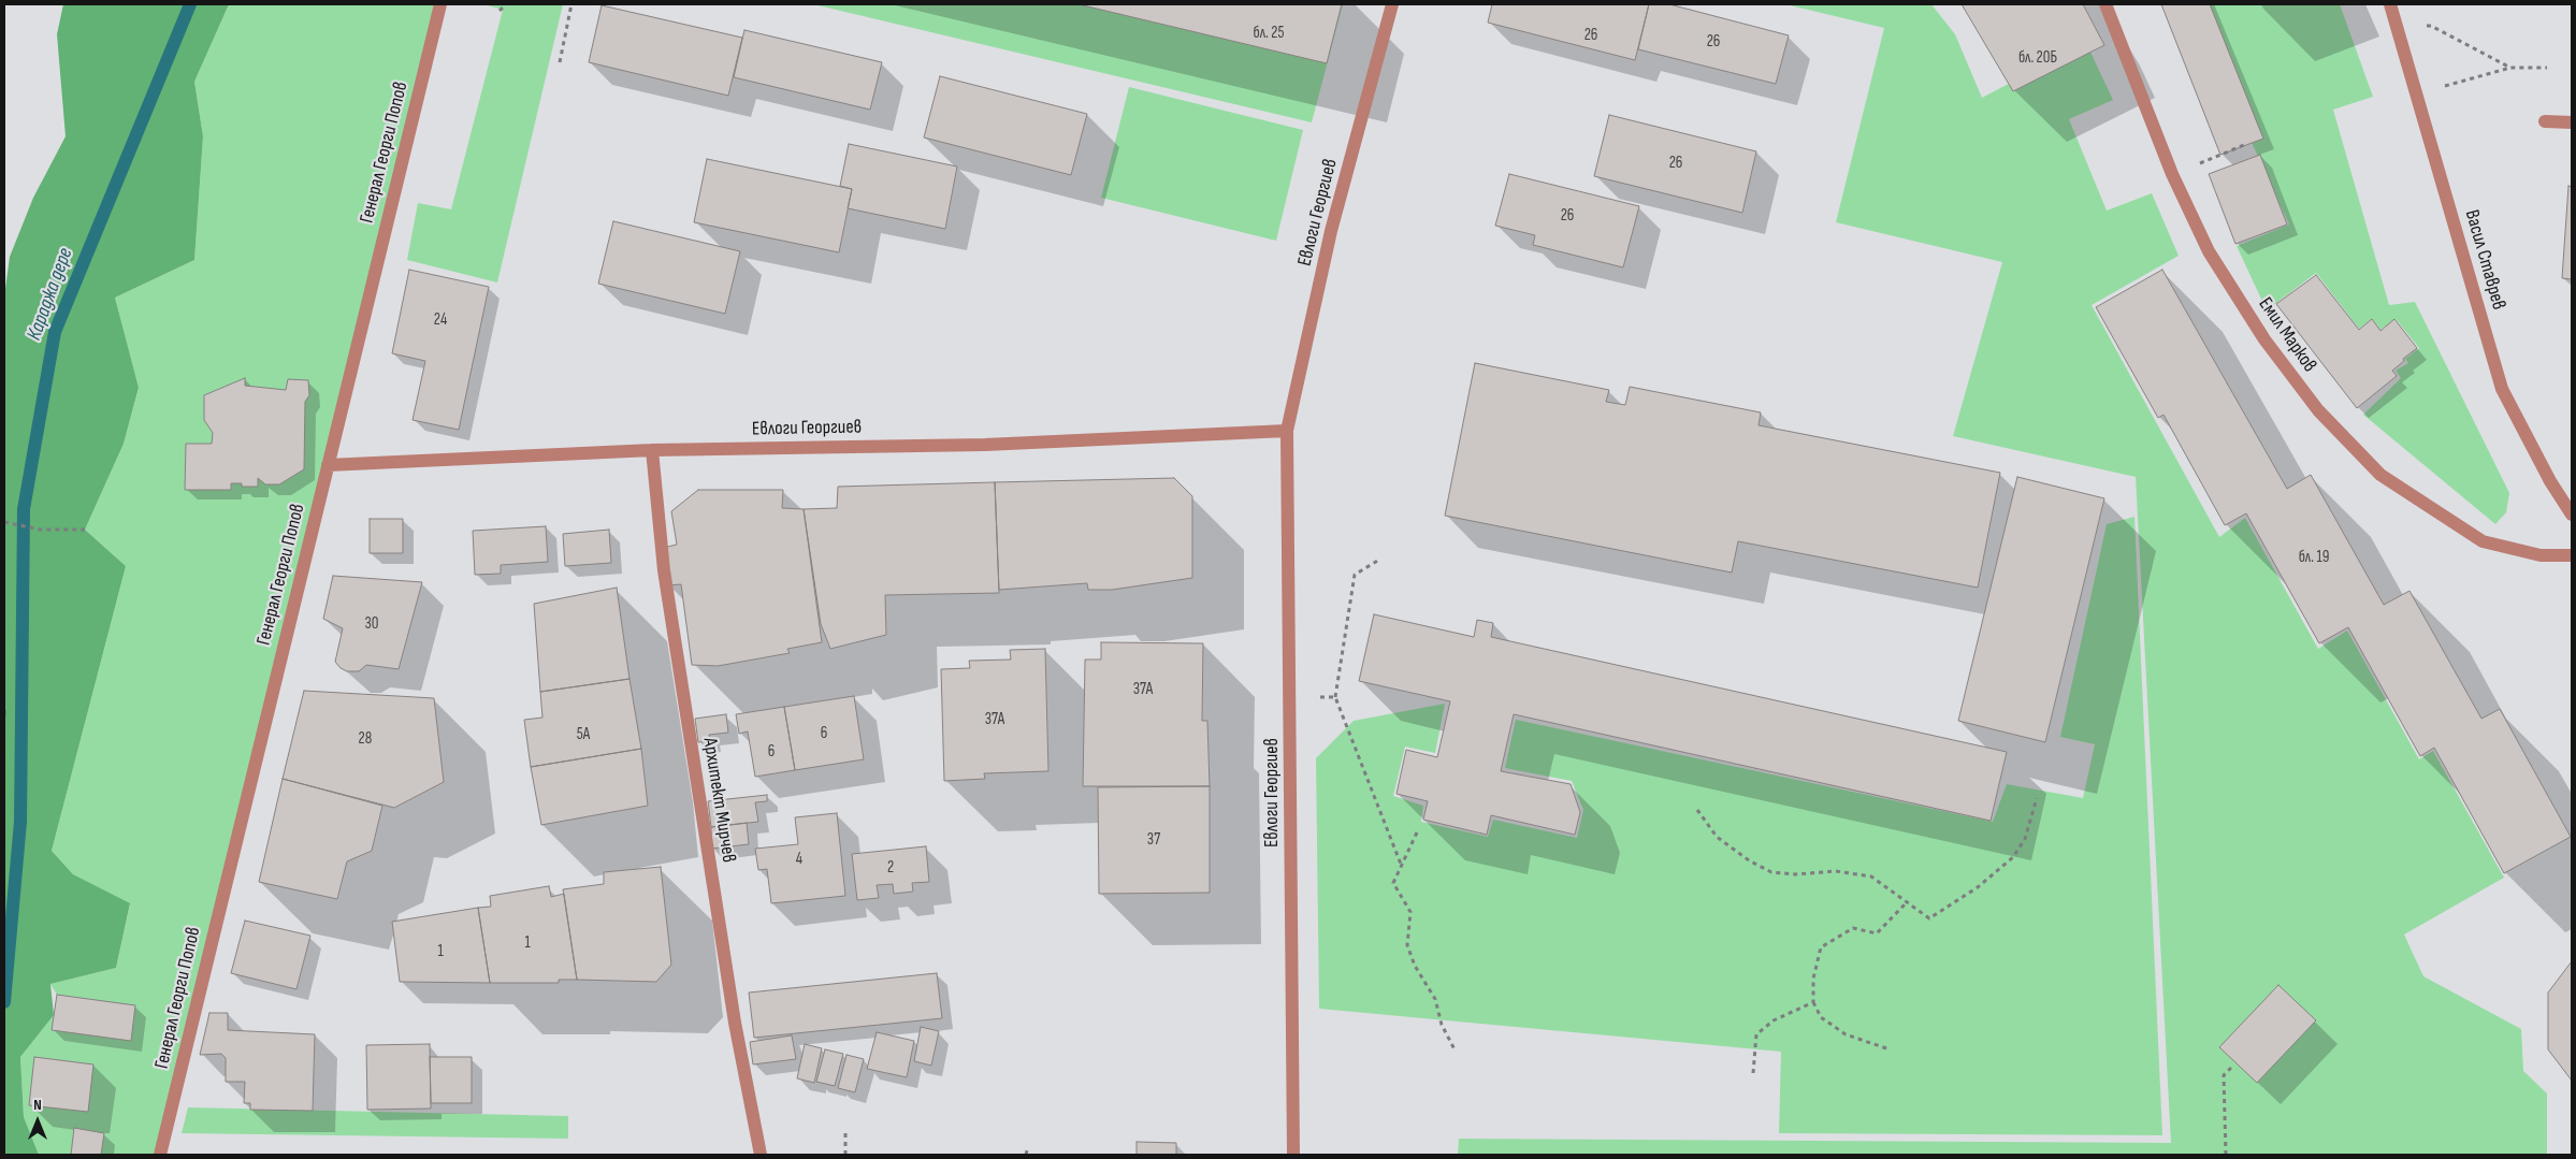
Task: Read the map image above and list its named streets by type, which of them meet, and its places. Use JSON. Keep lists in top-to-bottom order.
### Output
{
  "streets": {
    "street": [
      "Генерал Георги Попов",
      "Евлоги Георгиев",
      "Васил Ставрев",
      "Емил Марков",
      "Архитект Мирчев"
    ]
  },
  "crossings": [
    ["Генерал Георги Попов", "Евлоги Георгиев"],
    ["Евлоги Георгиев", "Архитект Мирчев"]
  ],
  "water": ["Караджа дере"],
  "house_numbers": [
    "бл. 25",
    "26",
    "26",
    "бл. 20Б",
    "26",
    "26",
    "24",
    "бл. 19",
    "30",
    "37А",
    "37А",
    "6",
    "5А",
    "28",
    "6",
    "37",
    "4",
    "2",
    "1",
    "1"
  ],
  "north": "top"
}
